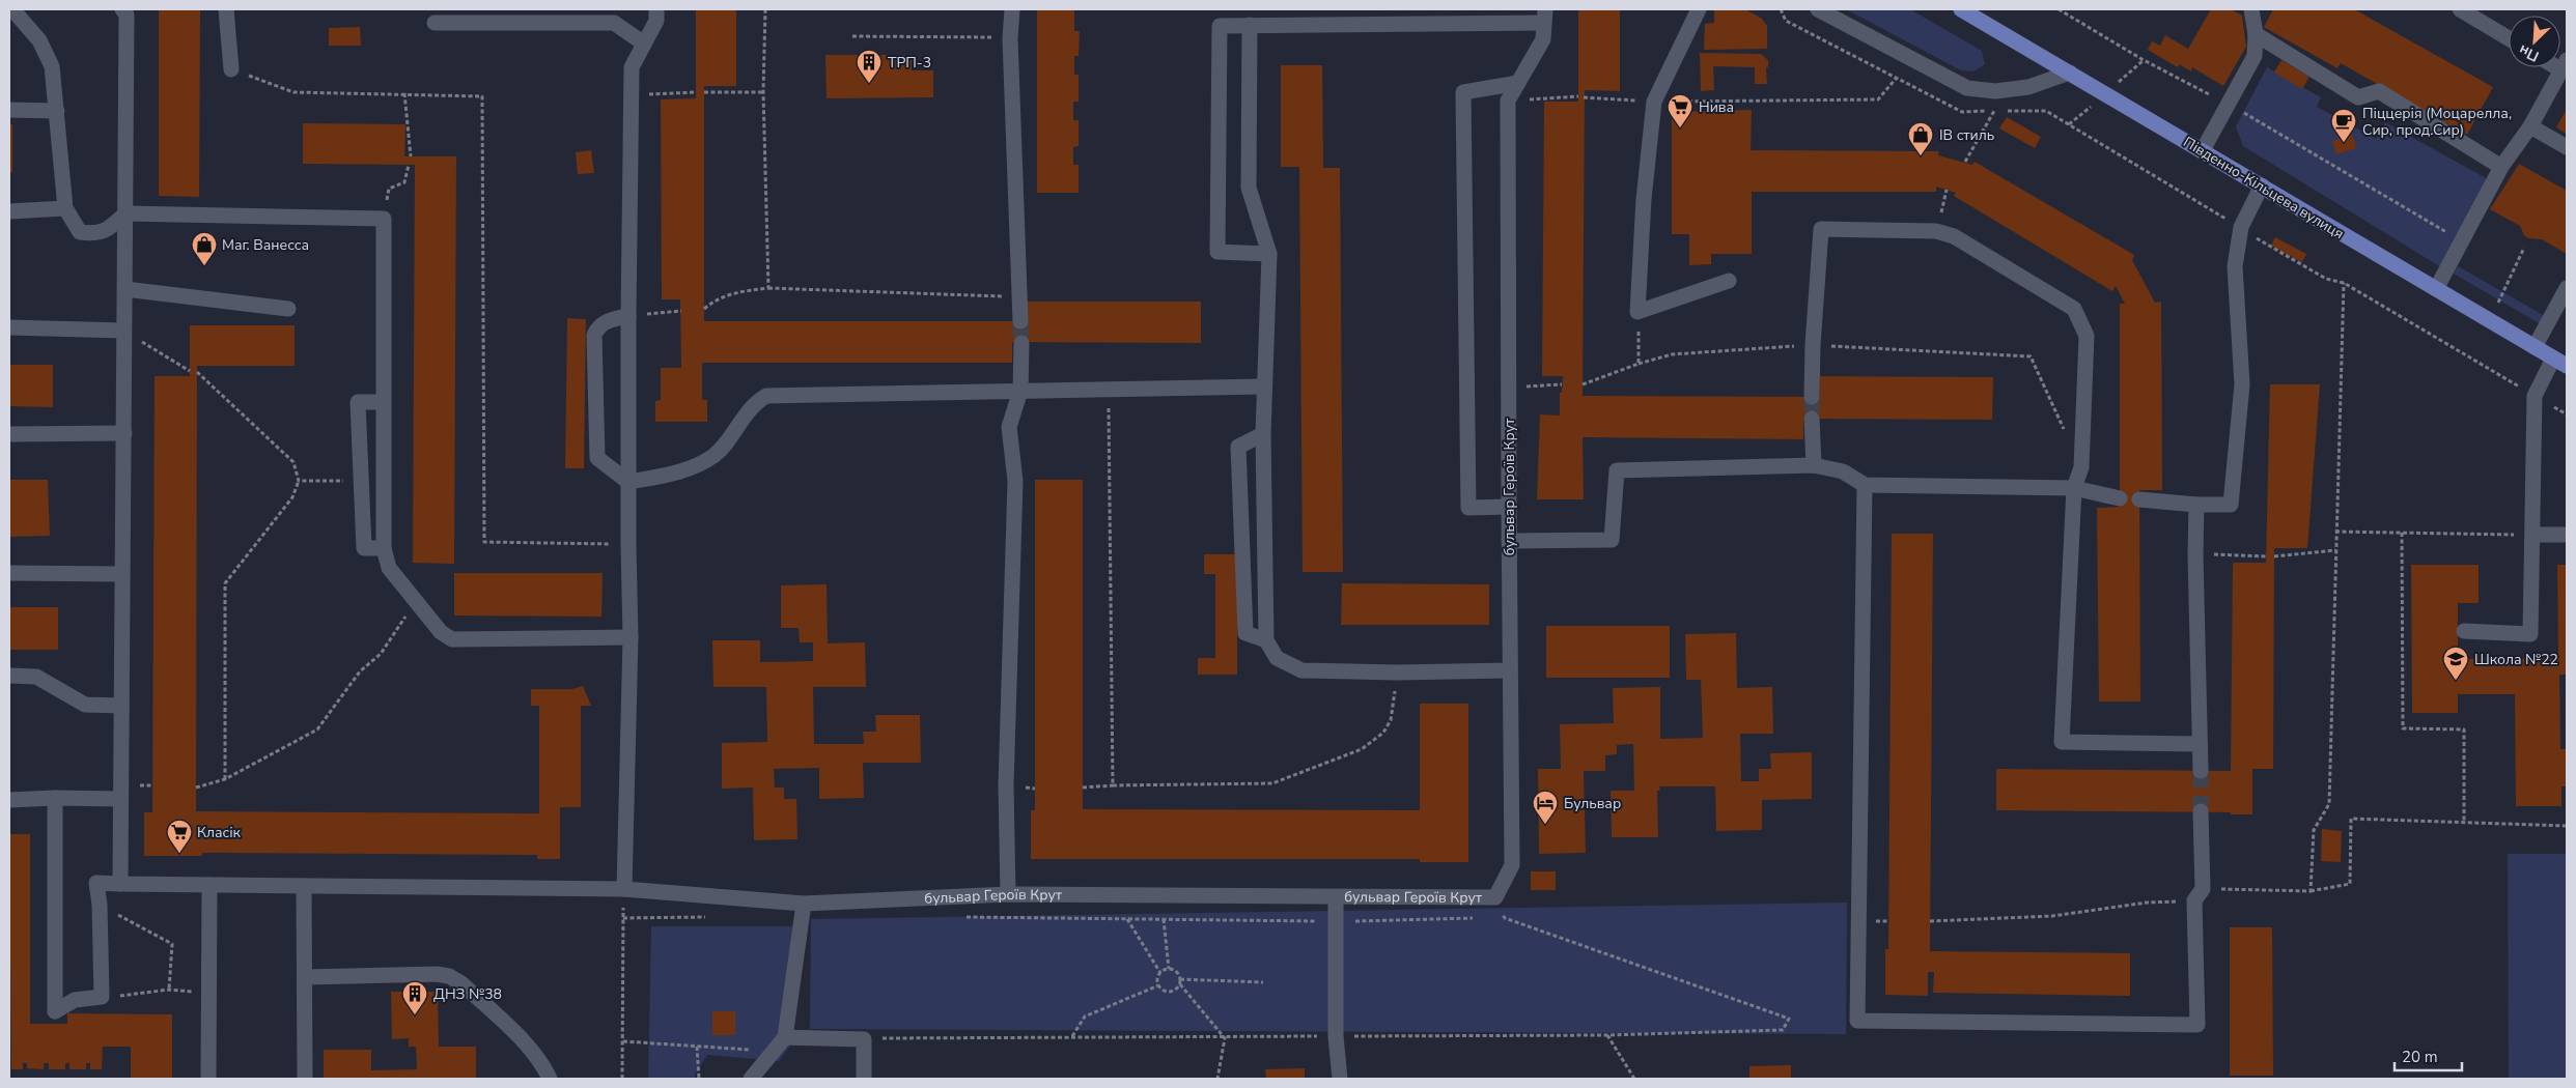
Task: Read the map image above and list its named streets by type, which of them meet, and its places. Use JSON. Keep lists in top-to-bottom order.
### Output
{
  "streets": {
    "main road": ["Південно-Кільцева вулиця"],
    "street": ["бульвар Героїв Крут"]
  },
  "places": {
    "building": ["ТРП-3", "ДНЗ №38"],
    "supermarket": ["Нива", "Класік"],
    "cafe": ["Піццерія (Моцарелла, Сир, прод.Сир)"],
    "shop": ["ІВ стиль", "Маг. Ванесса"],
    "school or university": ["Школа №22"],
    "hotel": ["Бульвар"]
  },
  "scale_bar": "20 m",
  "north": "bottom left"
}
